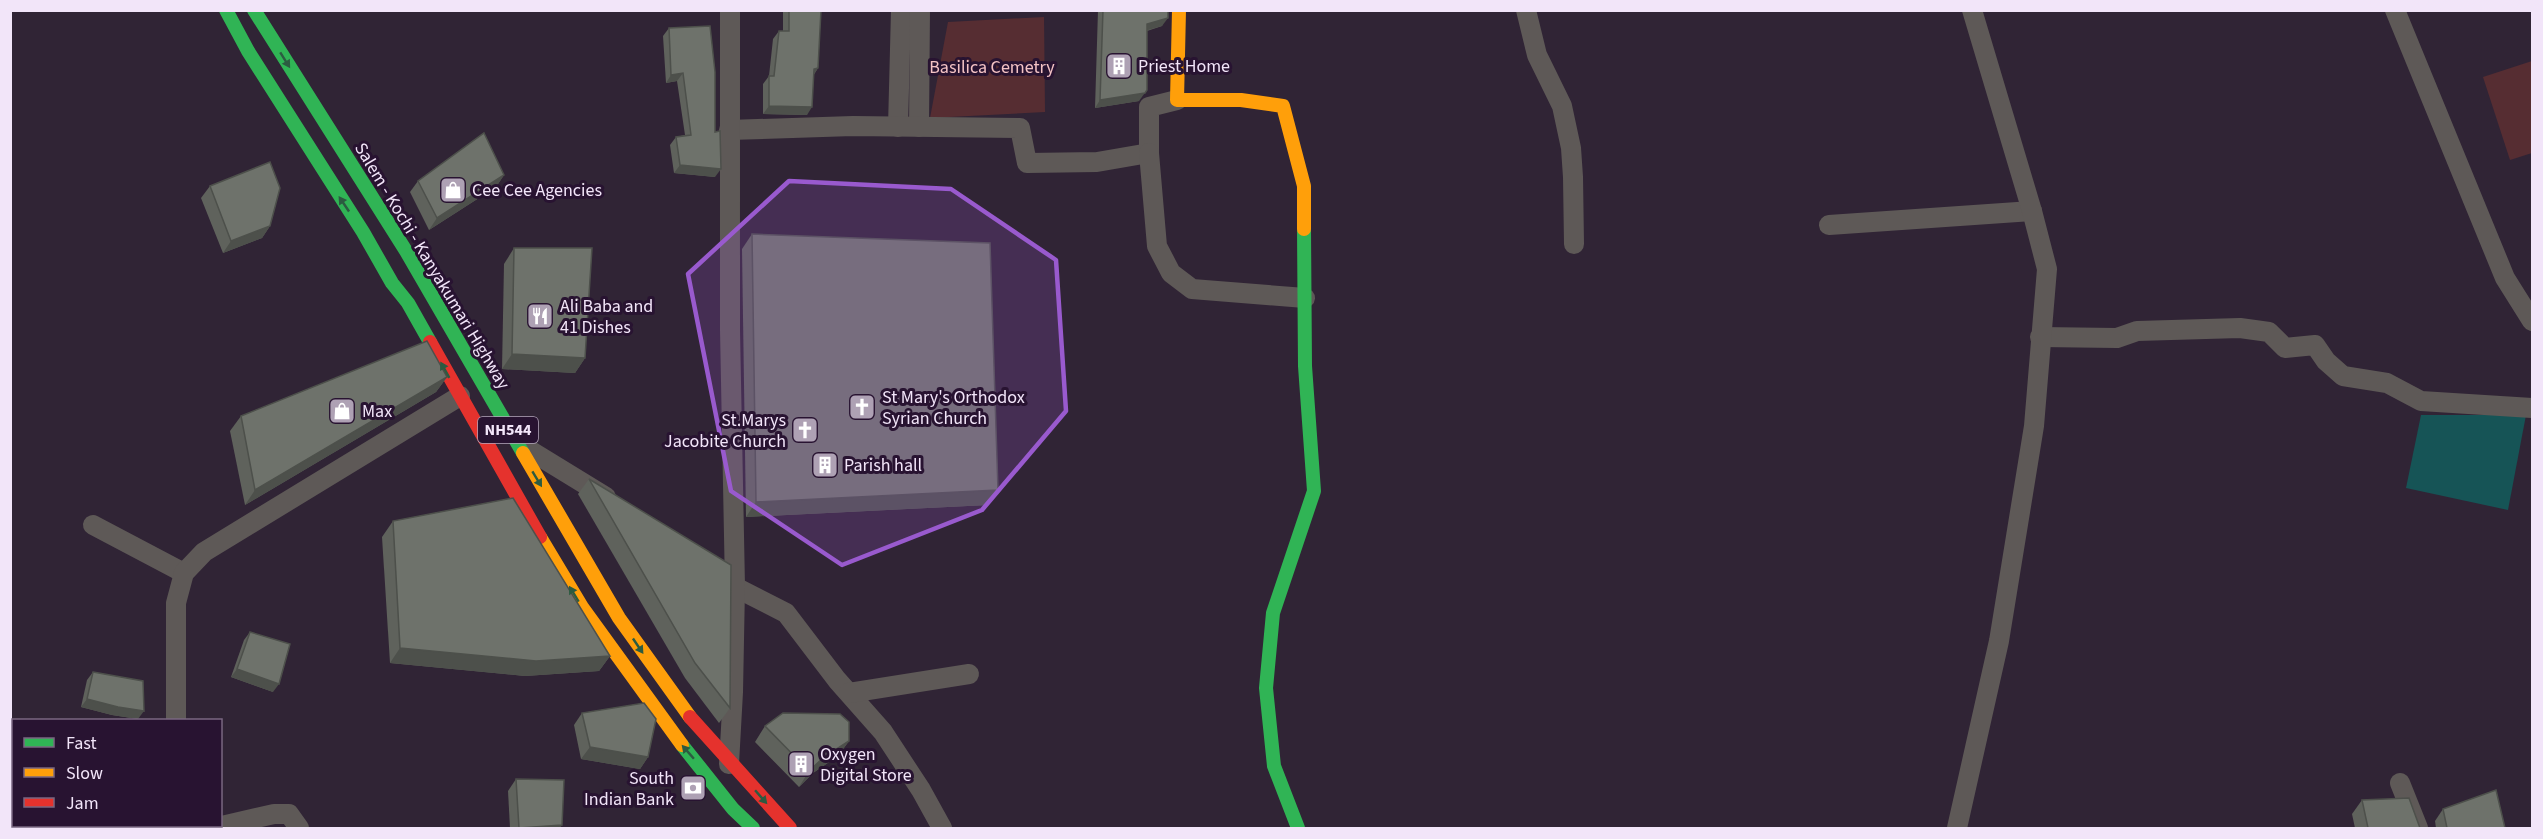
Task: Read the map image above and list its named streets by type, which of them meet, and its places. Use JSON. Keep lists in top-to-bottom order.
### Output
{
  "streets": {
    "main road": ["Salem - Kochi - Kanyakumari Highway", "NH544"]
  },
  "parks": ["Basilica Cemetry"],
  "places": {
    "building": ["Priest Home", "Parish hall", "Oxygen Digital Store"],
    "shop": ["Cee Cee Agencies", "Max"],
    "restaurant": ["Ali Baba and 41 Dishes"],
    "church": ["St Mary's Orthodox Syrian Church", "St.Marys Jacobite Church"],
    "bank": ["South Indian Bank"]
  },
  "legend": ["Fast", "Slow", "Jam"]
}
